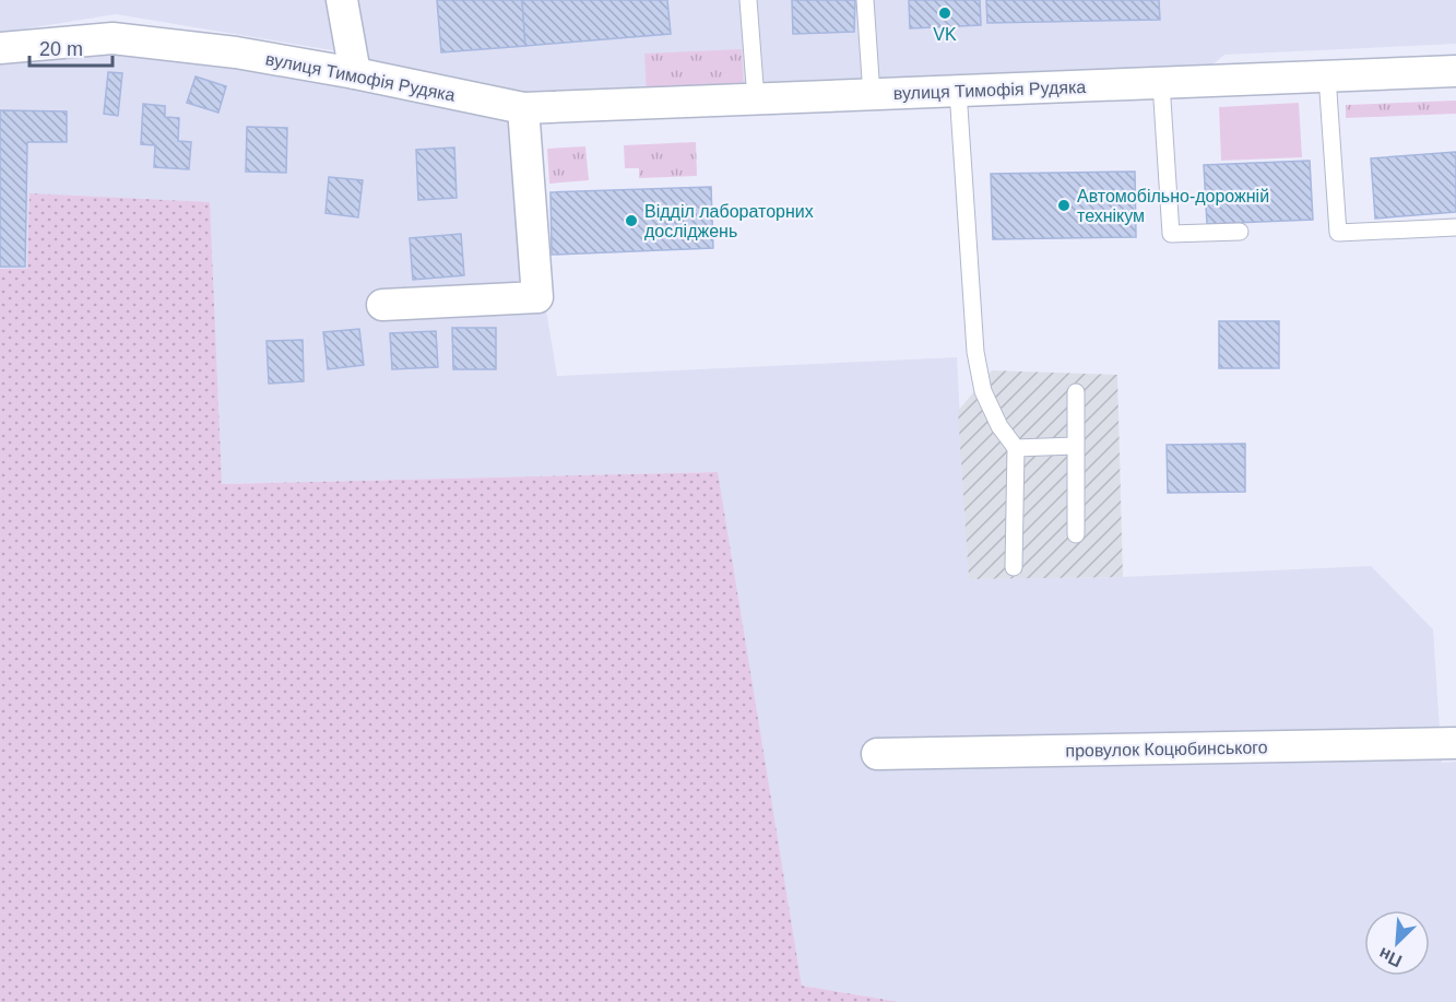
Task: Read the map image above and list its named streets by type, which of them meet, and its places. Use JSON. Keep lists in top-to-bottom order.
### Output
{
  "streets": {
    "street": ["вулиця Тимофія Рудяка", "провулок Коцюбинського"]
  },
  "places": ["VK", "Автомобільно-дорожній технікум", "Відділ лабораторних досліджень"],
  "scale_bar": "20 m",
  "north": "bottom left"
}
